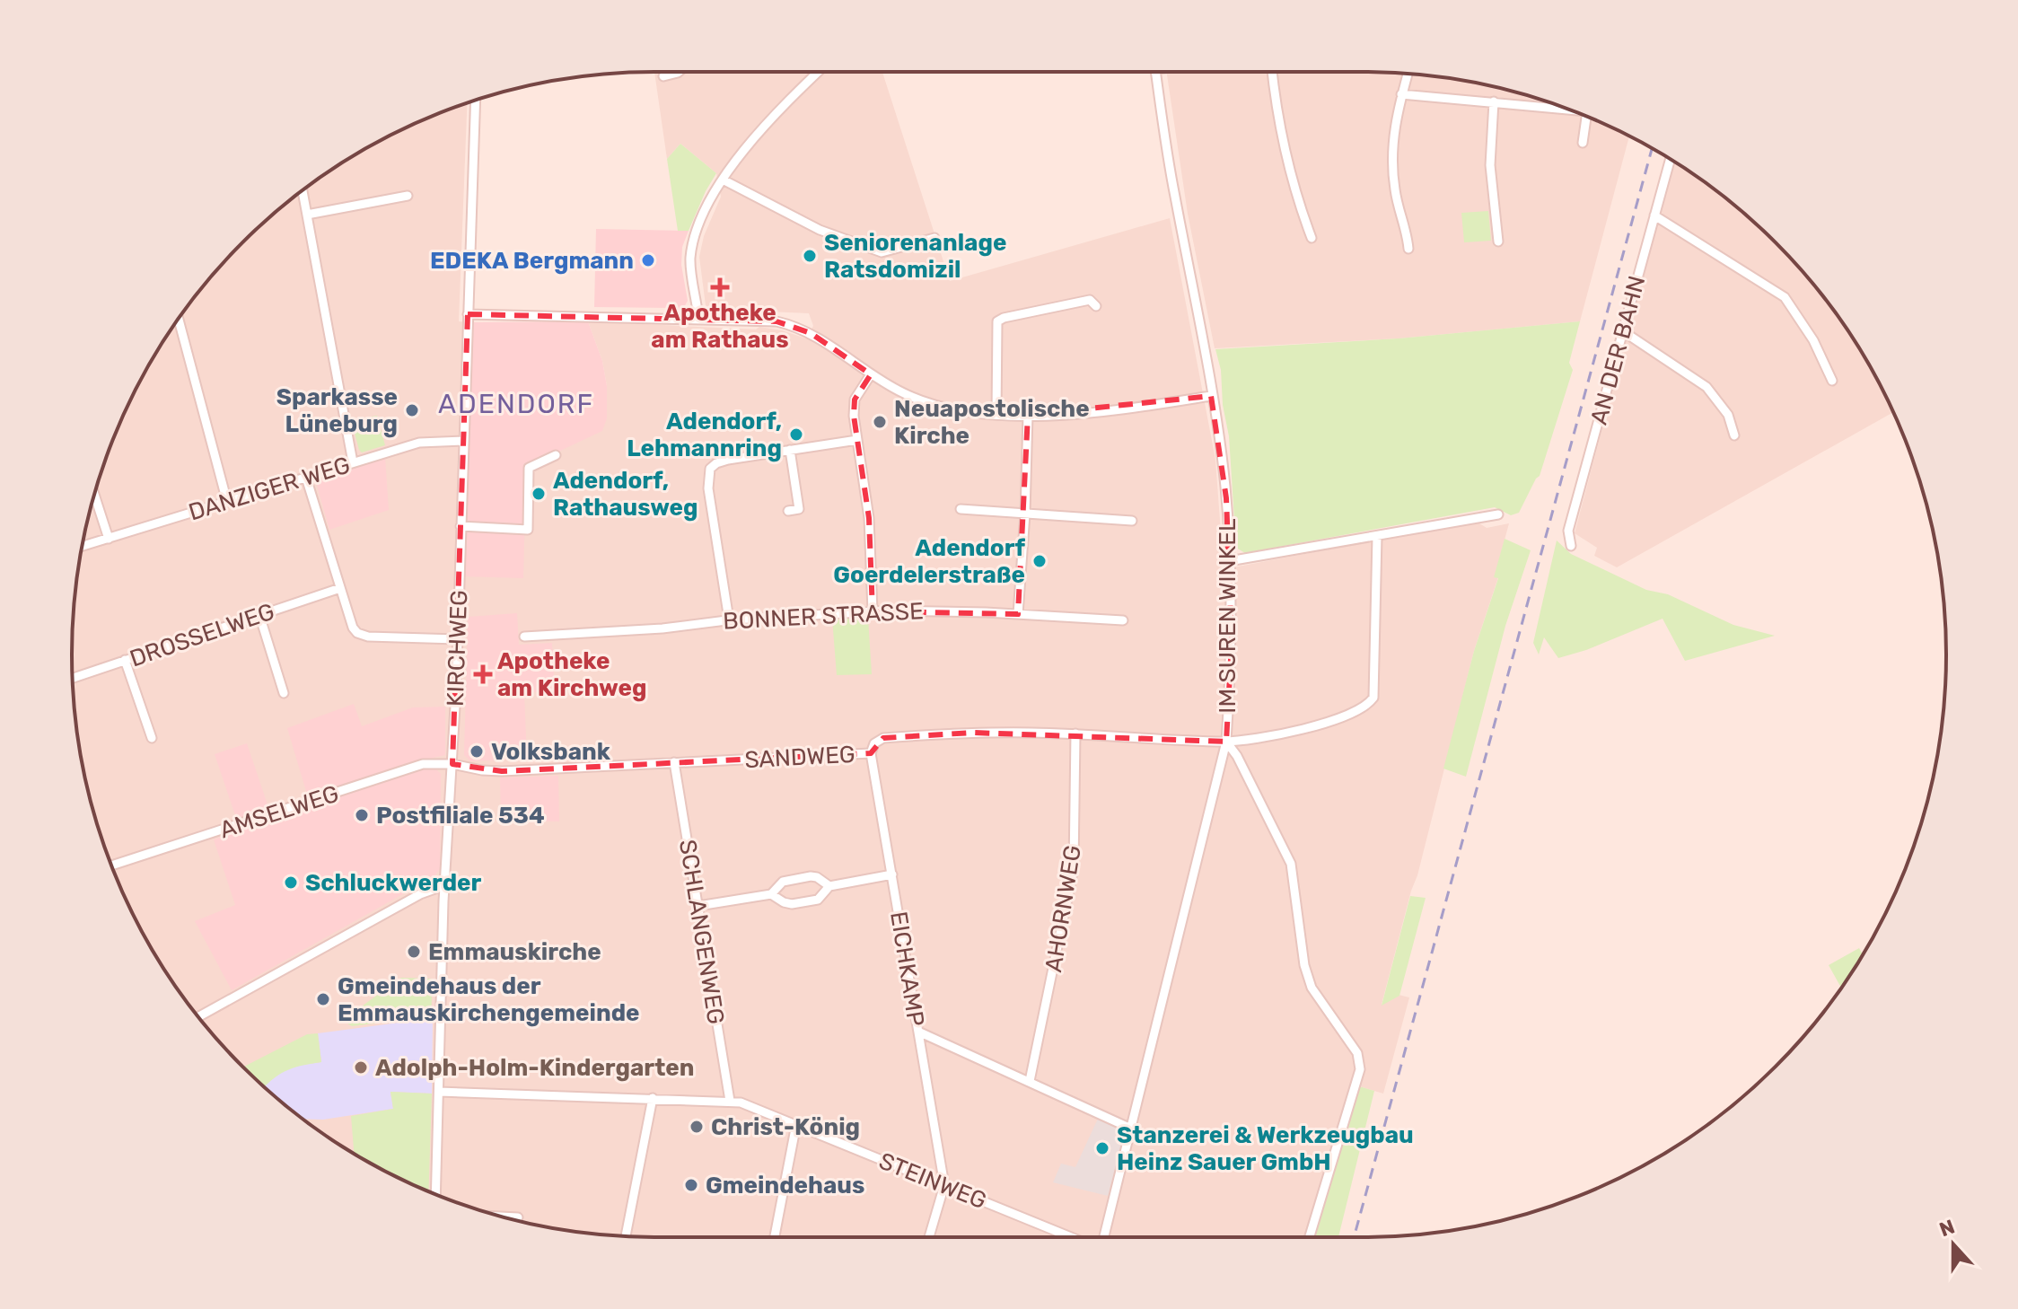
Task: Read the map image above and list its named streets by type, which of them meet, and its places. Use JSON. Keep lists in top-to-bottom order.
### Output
{
  "streets": {
    "street": [
      "AN DER BAHN",
      "DANZIGER WEG",
      "BONNER STRASSE",
      "IM SUREN WINKEL",
      "DROSSELWEG",
      "KIRCHWEG",
      "SANDWEG",
      "AMSELWEG",
      "AHORNWEG",
      "SCHLANGENWEG",
      "EICHKAMP",
      "STEINWEG"
    ]
  },
  "crossings": [
    ["DANZIGER WEG", "KIRCHWEG"],
    ["IM SUREN WINKEL", "SANDWEG"],
    ["KIRCHWEG", "SANDWEG"],
    ["KIRCHWEG", "AMSELWEG"],
    ["KIRCHWEG", "STEINWEG"],
    ["SANDWEG", "AMSELWEG"],
    ["SANDWEG", "AHORNWEG"],
    ["SANDWEG", "SCHLANGENWEG"],
    ["SANDWEG", "EICHKAMP"],
    ["SCHLANGENWEG", "STEINWEG"],
    ["EICHKAMP", "STEINWEG"]
  ],
  "districts": ["ADENDORF"],
  "places": {
    "other": [
      "Seniorenanlage Ratsdomizil",
      "EDEKA Bergmann",
      "Sparkasse Lüneburg",
      "Neuapostolische Kirche",
      "Adendorf, Lehmannring",
      "Adendorf, Rathausweg",
      "Adendorf Goerdelerstraße",
      "Volksbank",
      "Postfiliale 534",
      "Schluckwerder",
      "Emmauskirche",
      "Gmeindehaus der Emmauskirchengemeinde",
      "Adolph-Holm-Kindergarten",
      "Christ-König",
      "Stanzerei & Werkzeugbau Heinz Sauer GmbH",
      "Gmeindehaus"
    ],
    "health": ["Apotheke am Rathaus", "Apotheke am Kirchweg"]
  },
  "north": "top"
}
